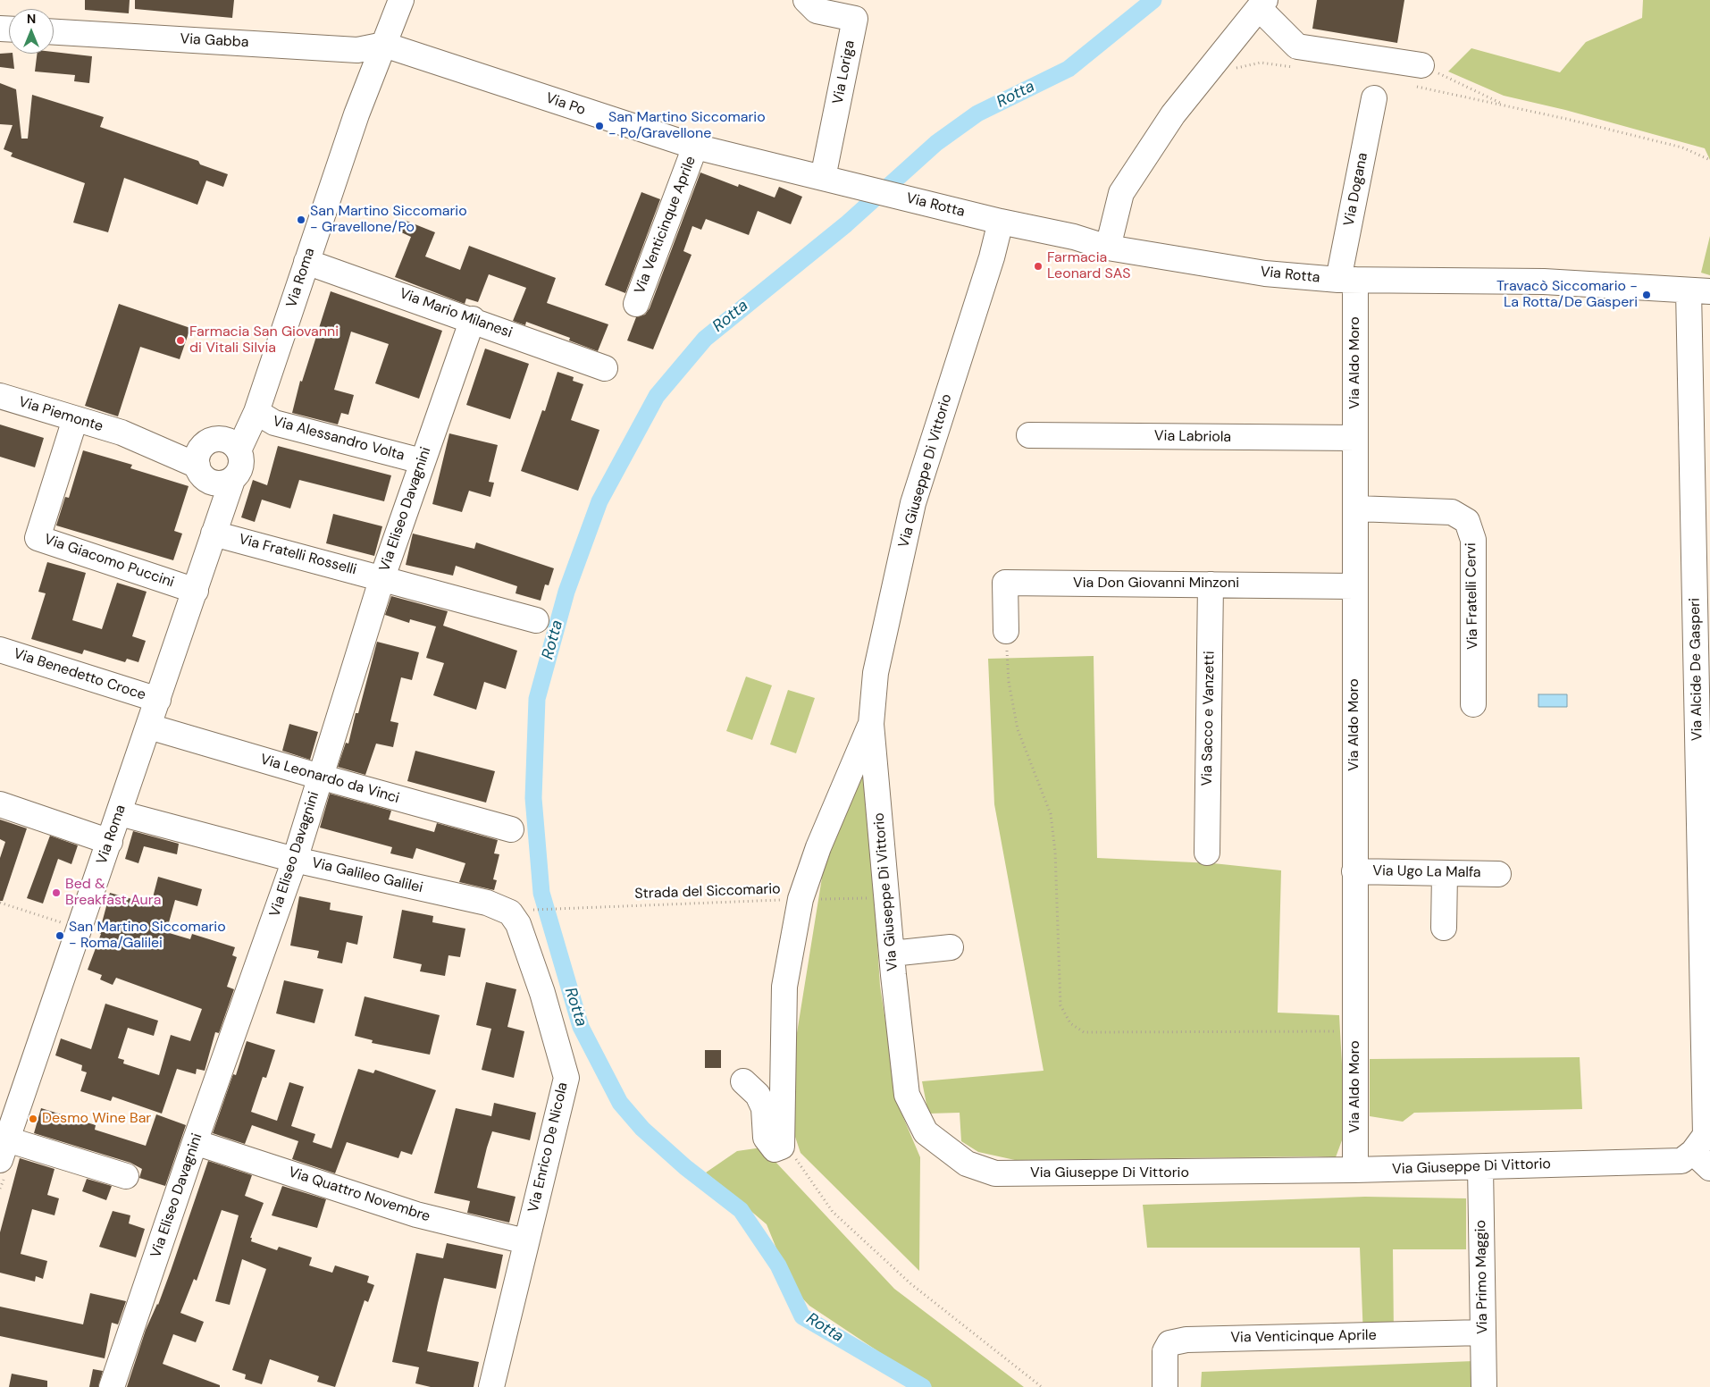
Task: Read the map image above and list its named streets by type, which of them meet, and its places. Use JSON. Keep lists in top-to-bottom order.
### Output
{
  "streets": {
    "street": [
      "Via Gabba",
      "Via Loriga",
      "Via Po",
      "Via Dogana",
      "Via Rotta",
      "Via Venticinque Aprile",
      "Via Roma",
      "Via Mario Milanesi",
      "Via Aldo Moro",
      "Via Piemonte",
      "Via Labriola",
      "Via Alessandro Volta",
      "Via Giuseppe Di Vittorio",
      "Via Eliseo Davagnini",
      "Via Fratelli Rosselli",
      "Via Giacomo Puccini",
      "Via Don Giovanni Minzoni",
      "Via Fratelli Cervi",
      "Via Alcide De Gasperi",
      "Via Benedetto Croce",
      "Via Sacco e Vanzetti",
      "Via Leonardo da Vinci",
      "Via Ugo La Malfa",
      "Via Galileo Galilei",
      "Via Enrico De Nicola",
      "Via Quattro Novembre",
      "Via Primo Maggio"
    ],
    "path": ["Strada del Siccomario"]
  },
  "crossings": [
    ["Via Gabba", "Via Po"],
    ["Via Gabba", "Via Roma"],
    ["Via Loriga", "Via Po"],
    ["Via Po", "Via Rotta"],
    ["Via Po", "Via Venticinque Aprile"],
    ["Via Po", "Via Roma"],
    ["Via Dogana", "Via Rotta"],
    ["Via Dogana", "Via Aldo Moro"],
    ["Via Rotta", "Via Aldo Moro"],
    ["Via Rotta", "Via Giuseppe Di Vittorio"],
    ["Via Rotta", "Via Alcide De Gasperi"],
    ["Via Venticinque Aprile", "Via Primo Maggio"],
    ["Via Roma", "Via Mario Milanesi"],
    ["Via Roma", "Via Piemonte"],
    ["Via Roma", "Via Alessandro Volta"],
    ["Via Roma", "Via Fratelli Rosselli"],
    ["Via Roma", "Via Giacomo Puccini"],
    ["Via Roma", "Via Benedetto Croce"],
    ["Via Roma", "Via Leonardo da Vinci"],
    ["Via Roma", "Via Galileo Galilei"],
    ["Via Mario Milanesi", "Via Eliseo Davagnini"],
    ["Via Aldo Moro", "Via Labriola"],
    ["Via Aldo Moro", "Via Giuseppe Di Vittorio"],
    ["Via Aldo Moro", "Via Don Giovanni Minzoni"],
    ["Via Aldo Moro", "Via Fratelli Cervi"],
    ["Via Aldo Moro", "Via Ugo La Malfa"],
    ["Via Piemonte", "Via Giacomo Puccini"],
    ["Via Alessandro Volta", "Via Eliseo Davagnini"],
    ["Via Giuseppe Di Vittorio", "Via Alcide De Gasperi"],
    ["Via Giuseppe Di Vittorio", "Strada del Siccomario"],
    ["Via Giuseppe Di Vittorio", "Via Primo Maggio"],
    ["Via Eliseo Davagnini", "Via Fratelli Rosselli"],
    ["Via Eliseo Davagnini", "Via Leonardo da Vinci"],
    ["Via Eliseo Davagnini", "Via Galileo Galilei"],
    ["Via Eliseo Davagnini", "Via Quattro Novembre"],
    ["Via Don Giovanni Minzoni", "Via Sacco e Vanzetti"],
    ["Via Galileo Galilei", "Strada del Siccomario"],
    ["Via Galileo Galilei", "Via Enrico De Nicola"],
    ["Strada del Siccomario", "Via Enrico De Nicola"],
    ["Via Enrico De Nicola", "Via Quattro Novembre"]
  ],
  "water": ["Rotta"],
  "places": [
    "San Martino Siccomario - Po/Gravellone",
    "San Martino Siccomario - Gravellone/Po",
    "Farmacia Leonard SAS",
    "Travacò Siccomario - La Rotta/De Gasperi",
    "Farmacia San Giovanni di Vitali Silvia",
    "Bed & Breakfast Aura",
    "San Martino Siccomario - Roma/Galilei",
    "Desmo Wine Bar"
  ],
  "north": "top"
}
